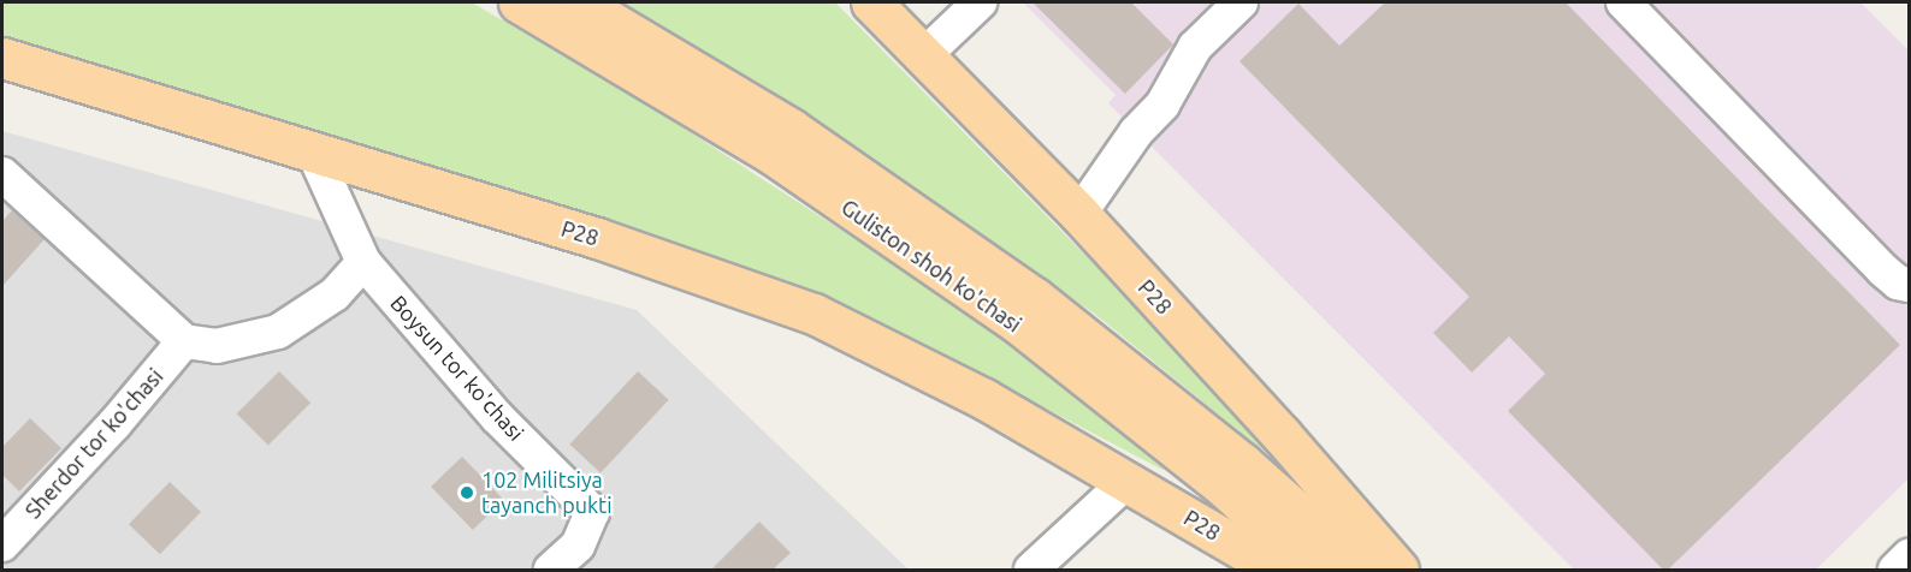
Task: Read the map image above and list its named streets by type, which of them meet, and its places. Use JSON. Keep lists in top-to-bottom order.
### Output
{
  "streets": {
    "main road": ["Р28", "Guliston shoh ko'chasi", "P28"],
    "street": ["Boysun tor ko'chasi", "Sherdor tor ko'chasi"]
  },
  "crossings": [
    ["Р28", "P28"]
  ],
  "places": ["102 Militsiya tayanch pukti"]
}
